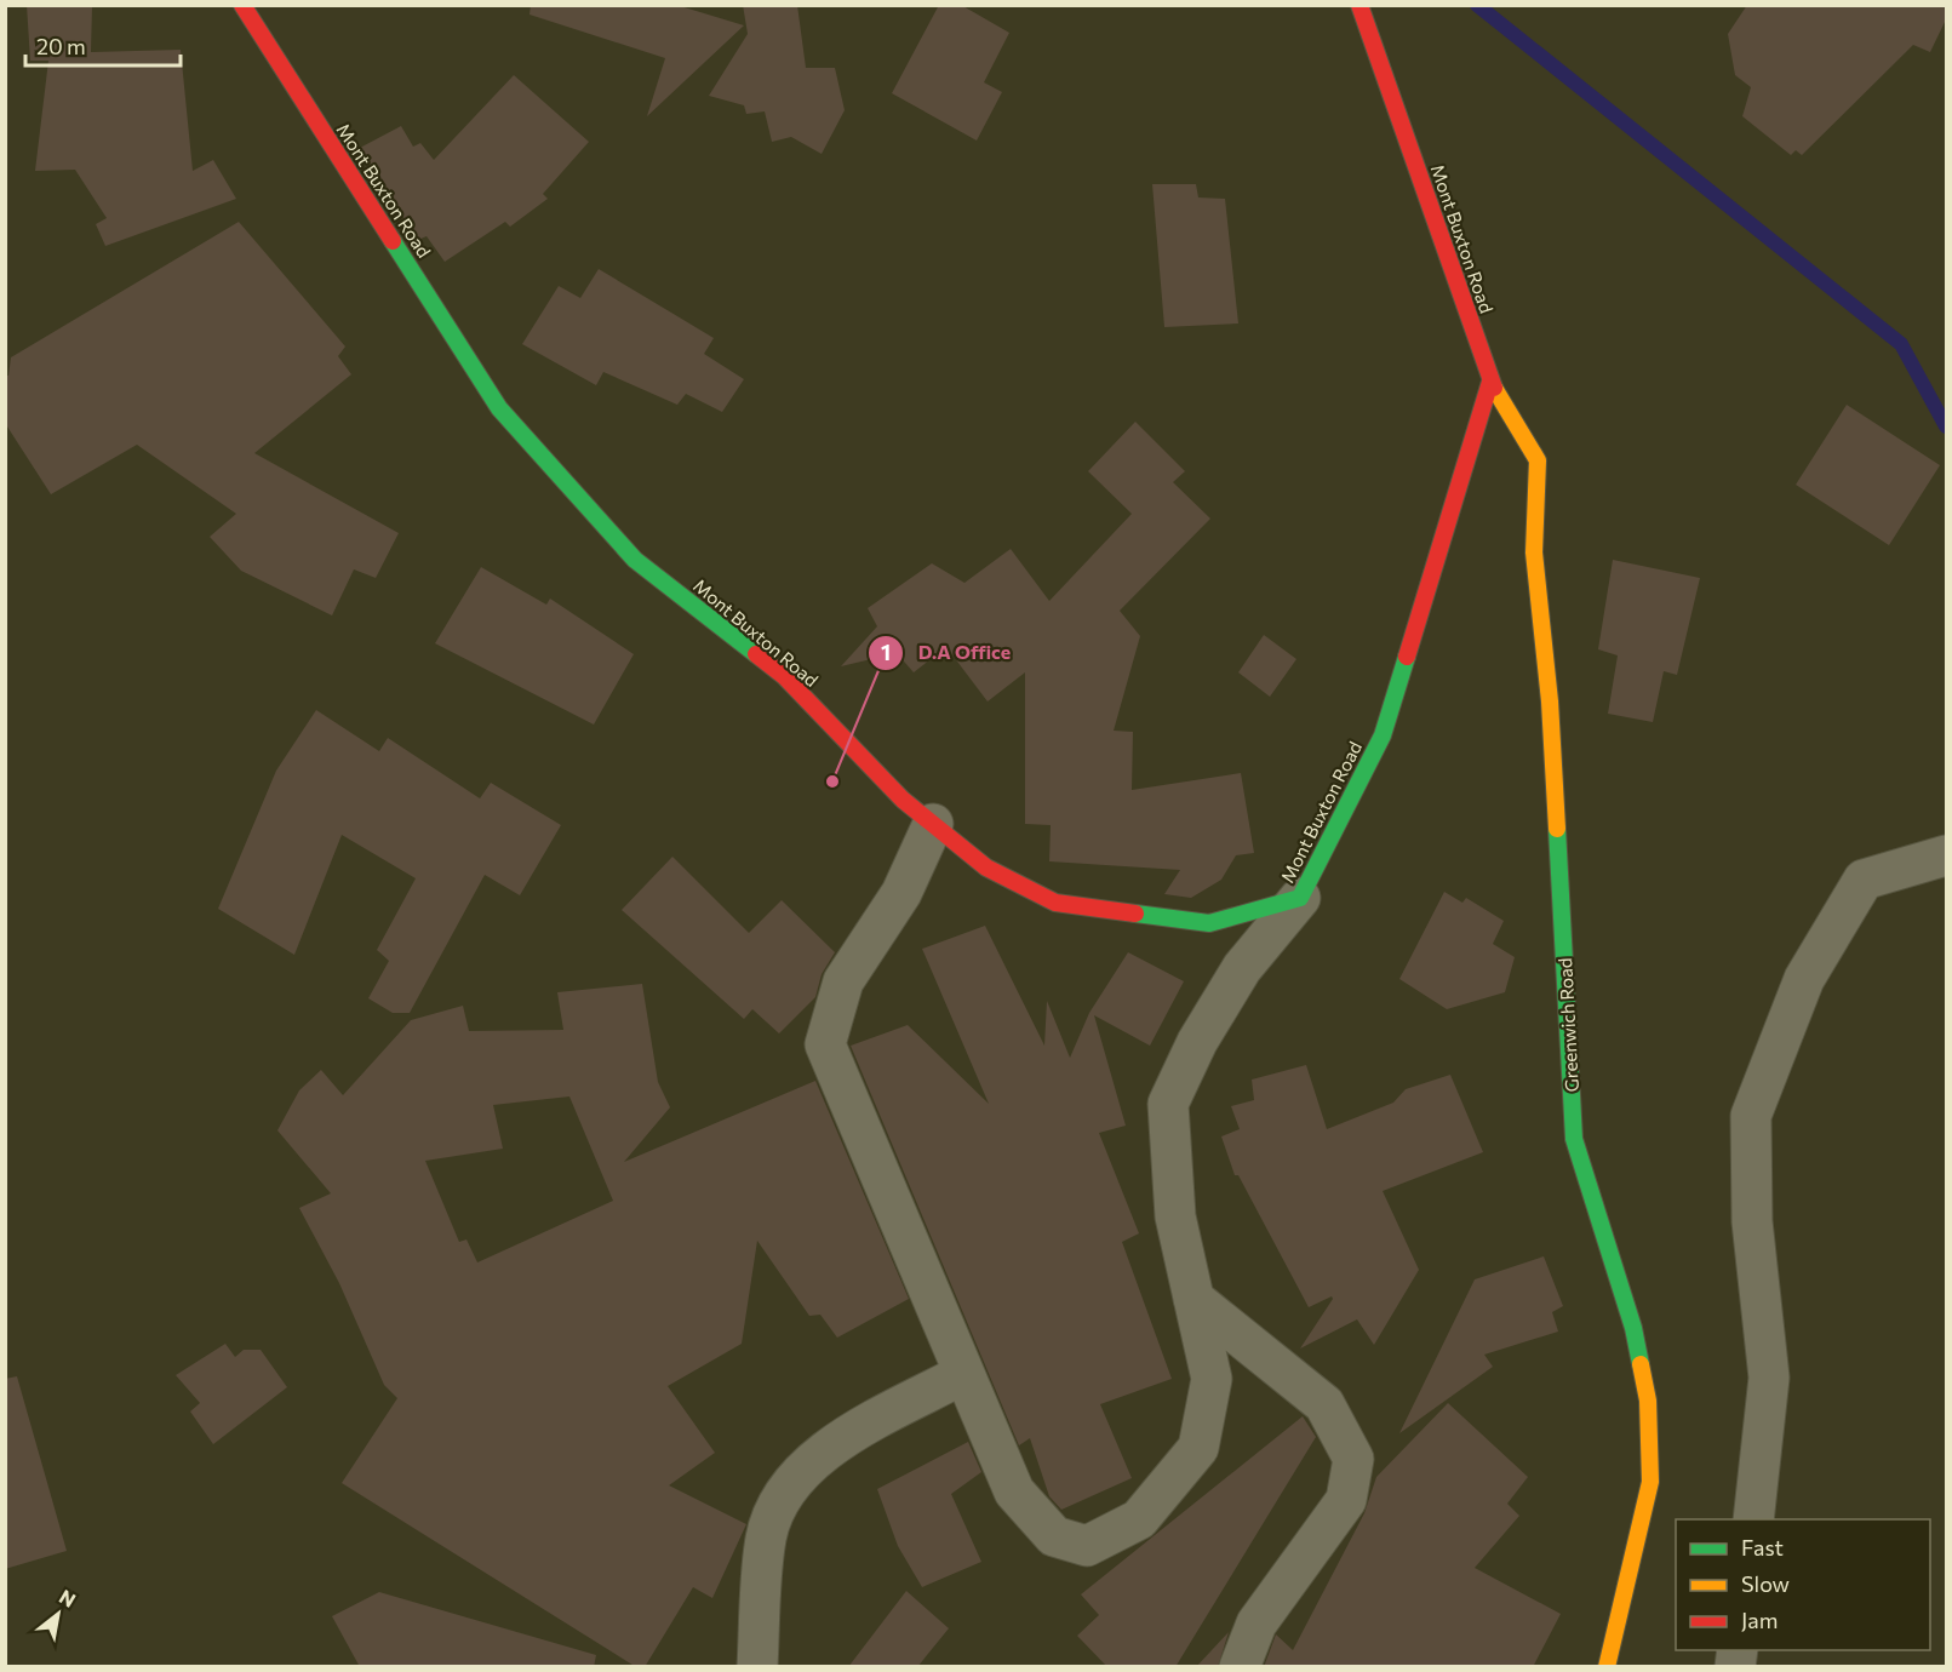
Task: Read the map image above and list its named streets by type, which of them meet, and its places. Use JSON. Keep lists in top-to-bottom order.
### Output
{
  "streets": {
    "street": ["Mont Buxton Road", "Greenwich Road"]
  },
  "crossings": [
    ["Mont Buxton Road", "Greenwich Road"]
  ],
  "places": ["D.A Office"],
  "legend": ["Fast", "Slow", "Jam"],
  "scale_bar": "20 m",
  "north": "top right"
}
